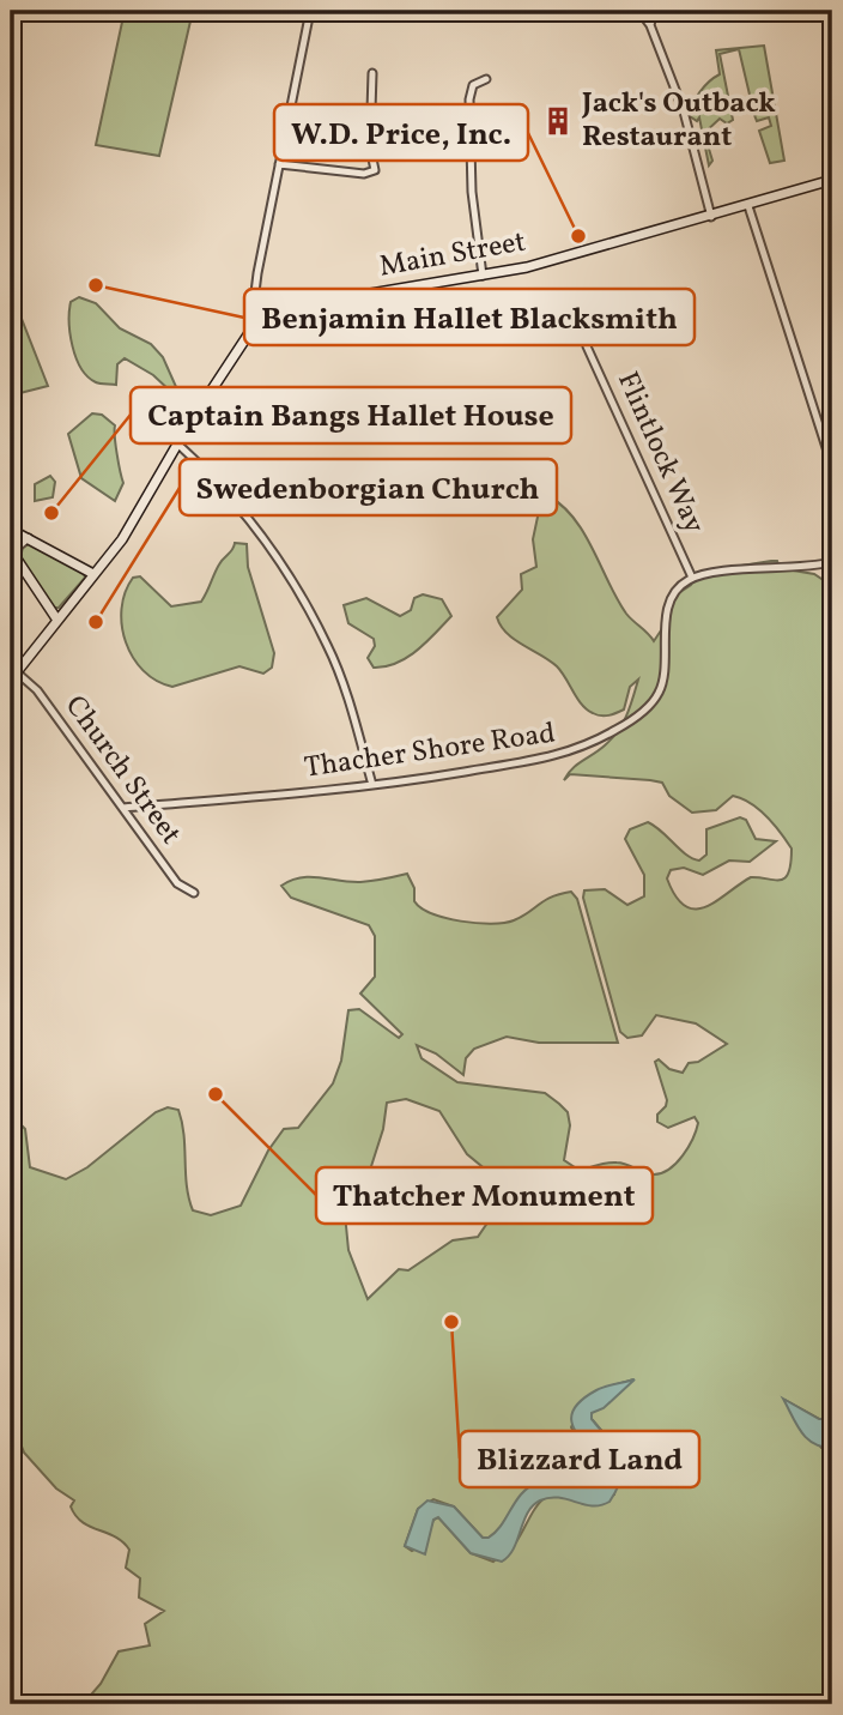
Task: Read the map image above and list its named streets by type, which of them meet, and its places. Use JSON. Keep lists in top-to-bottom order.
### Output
{
  "streets": {
    "main road": ["Main Street"],
    "street": ["Flintlock Way", "Thacher Shore Road", "Church Street"]
  },
  "crossings": [
    ["Flintlock Way", "Thacher Shore Road"],
    ["Thacher Shore Road", "Church Street"]
  ],
  "places": {
    "building": ["Jack's Outback Restaurant"],
    "other": [
      "W.D. Price, Inc.",
      "Benjamin Hallet Blacksmith",
      "Captain Bangs Hallet House",
      "Swedenborgian Church",
      "Thatcher Monument",
      "Blizzard Land"
    ]
  }
}
